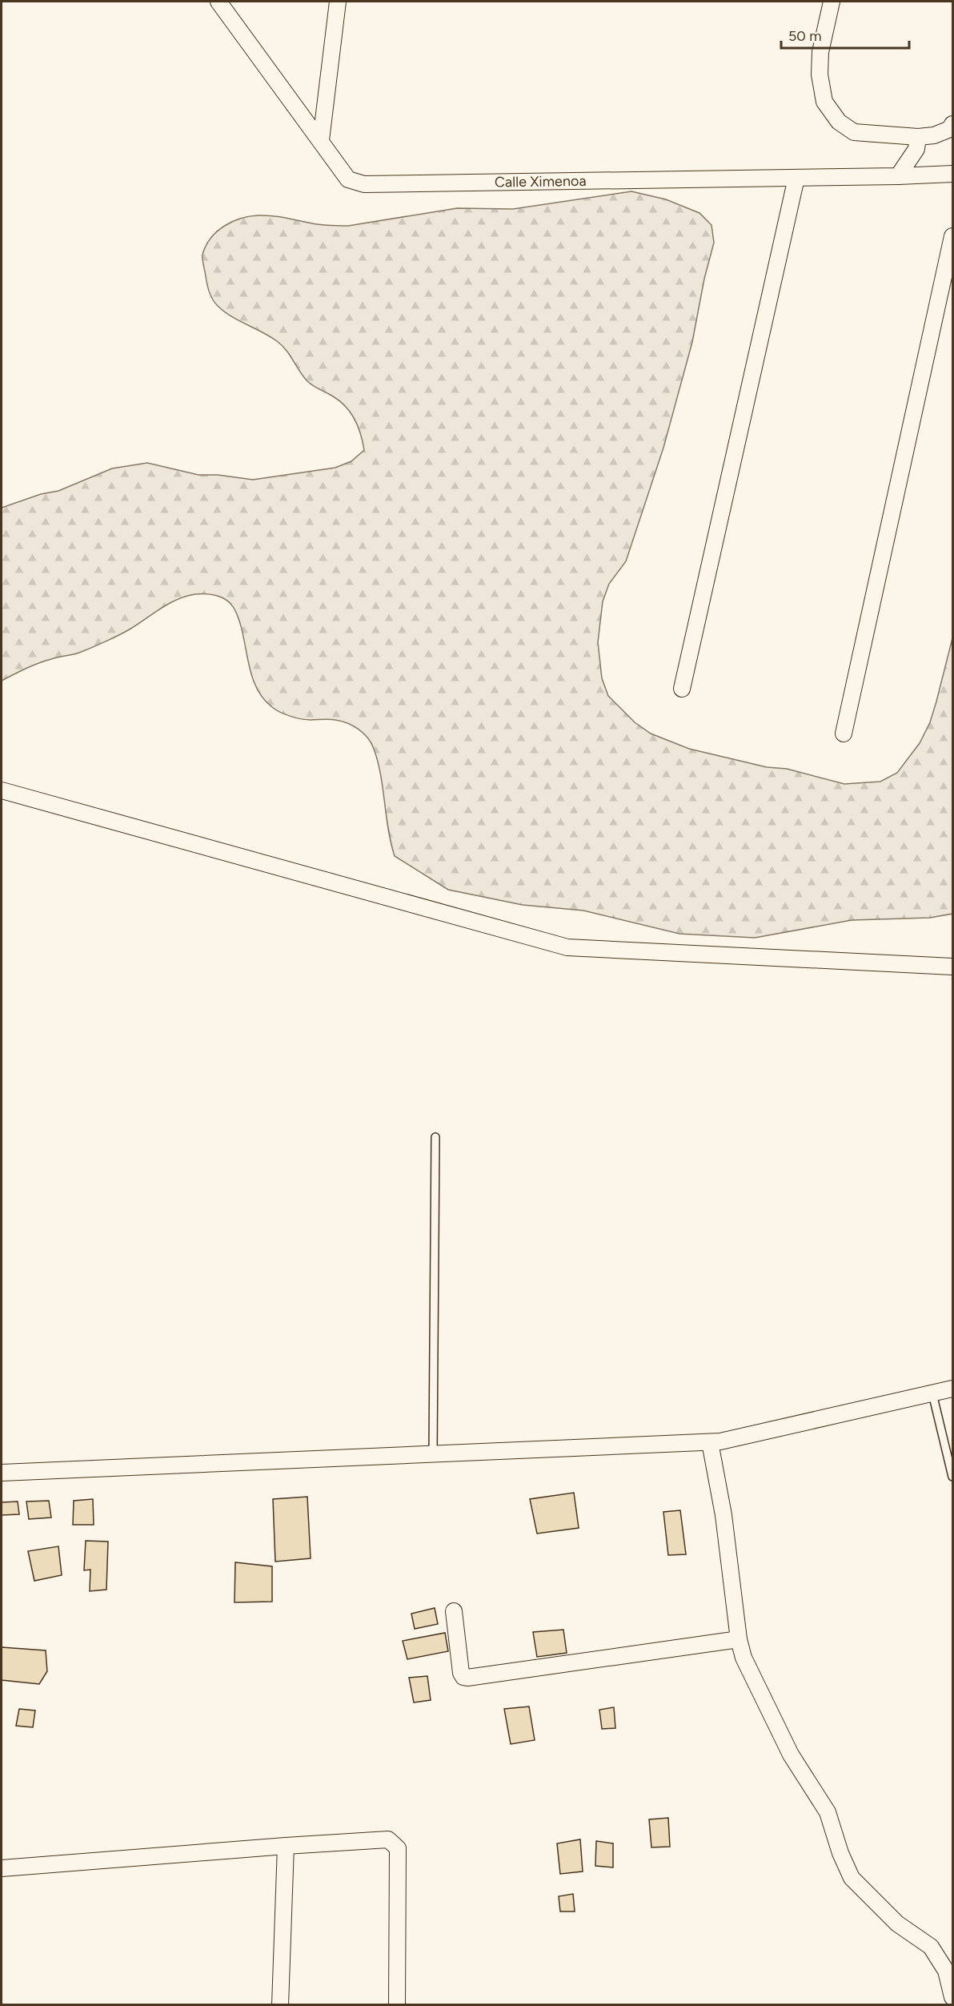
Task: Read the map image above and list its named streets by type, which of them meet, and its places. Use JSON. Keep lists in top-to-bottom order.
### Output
{
  "streets": {
    "street": ["Calle Ximenoa"]
  },
  "scale_bar": "50 m"
}
